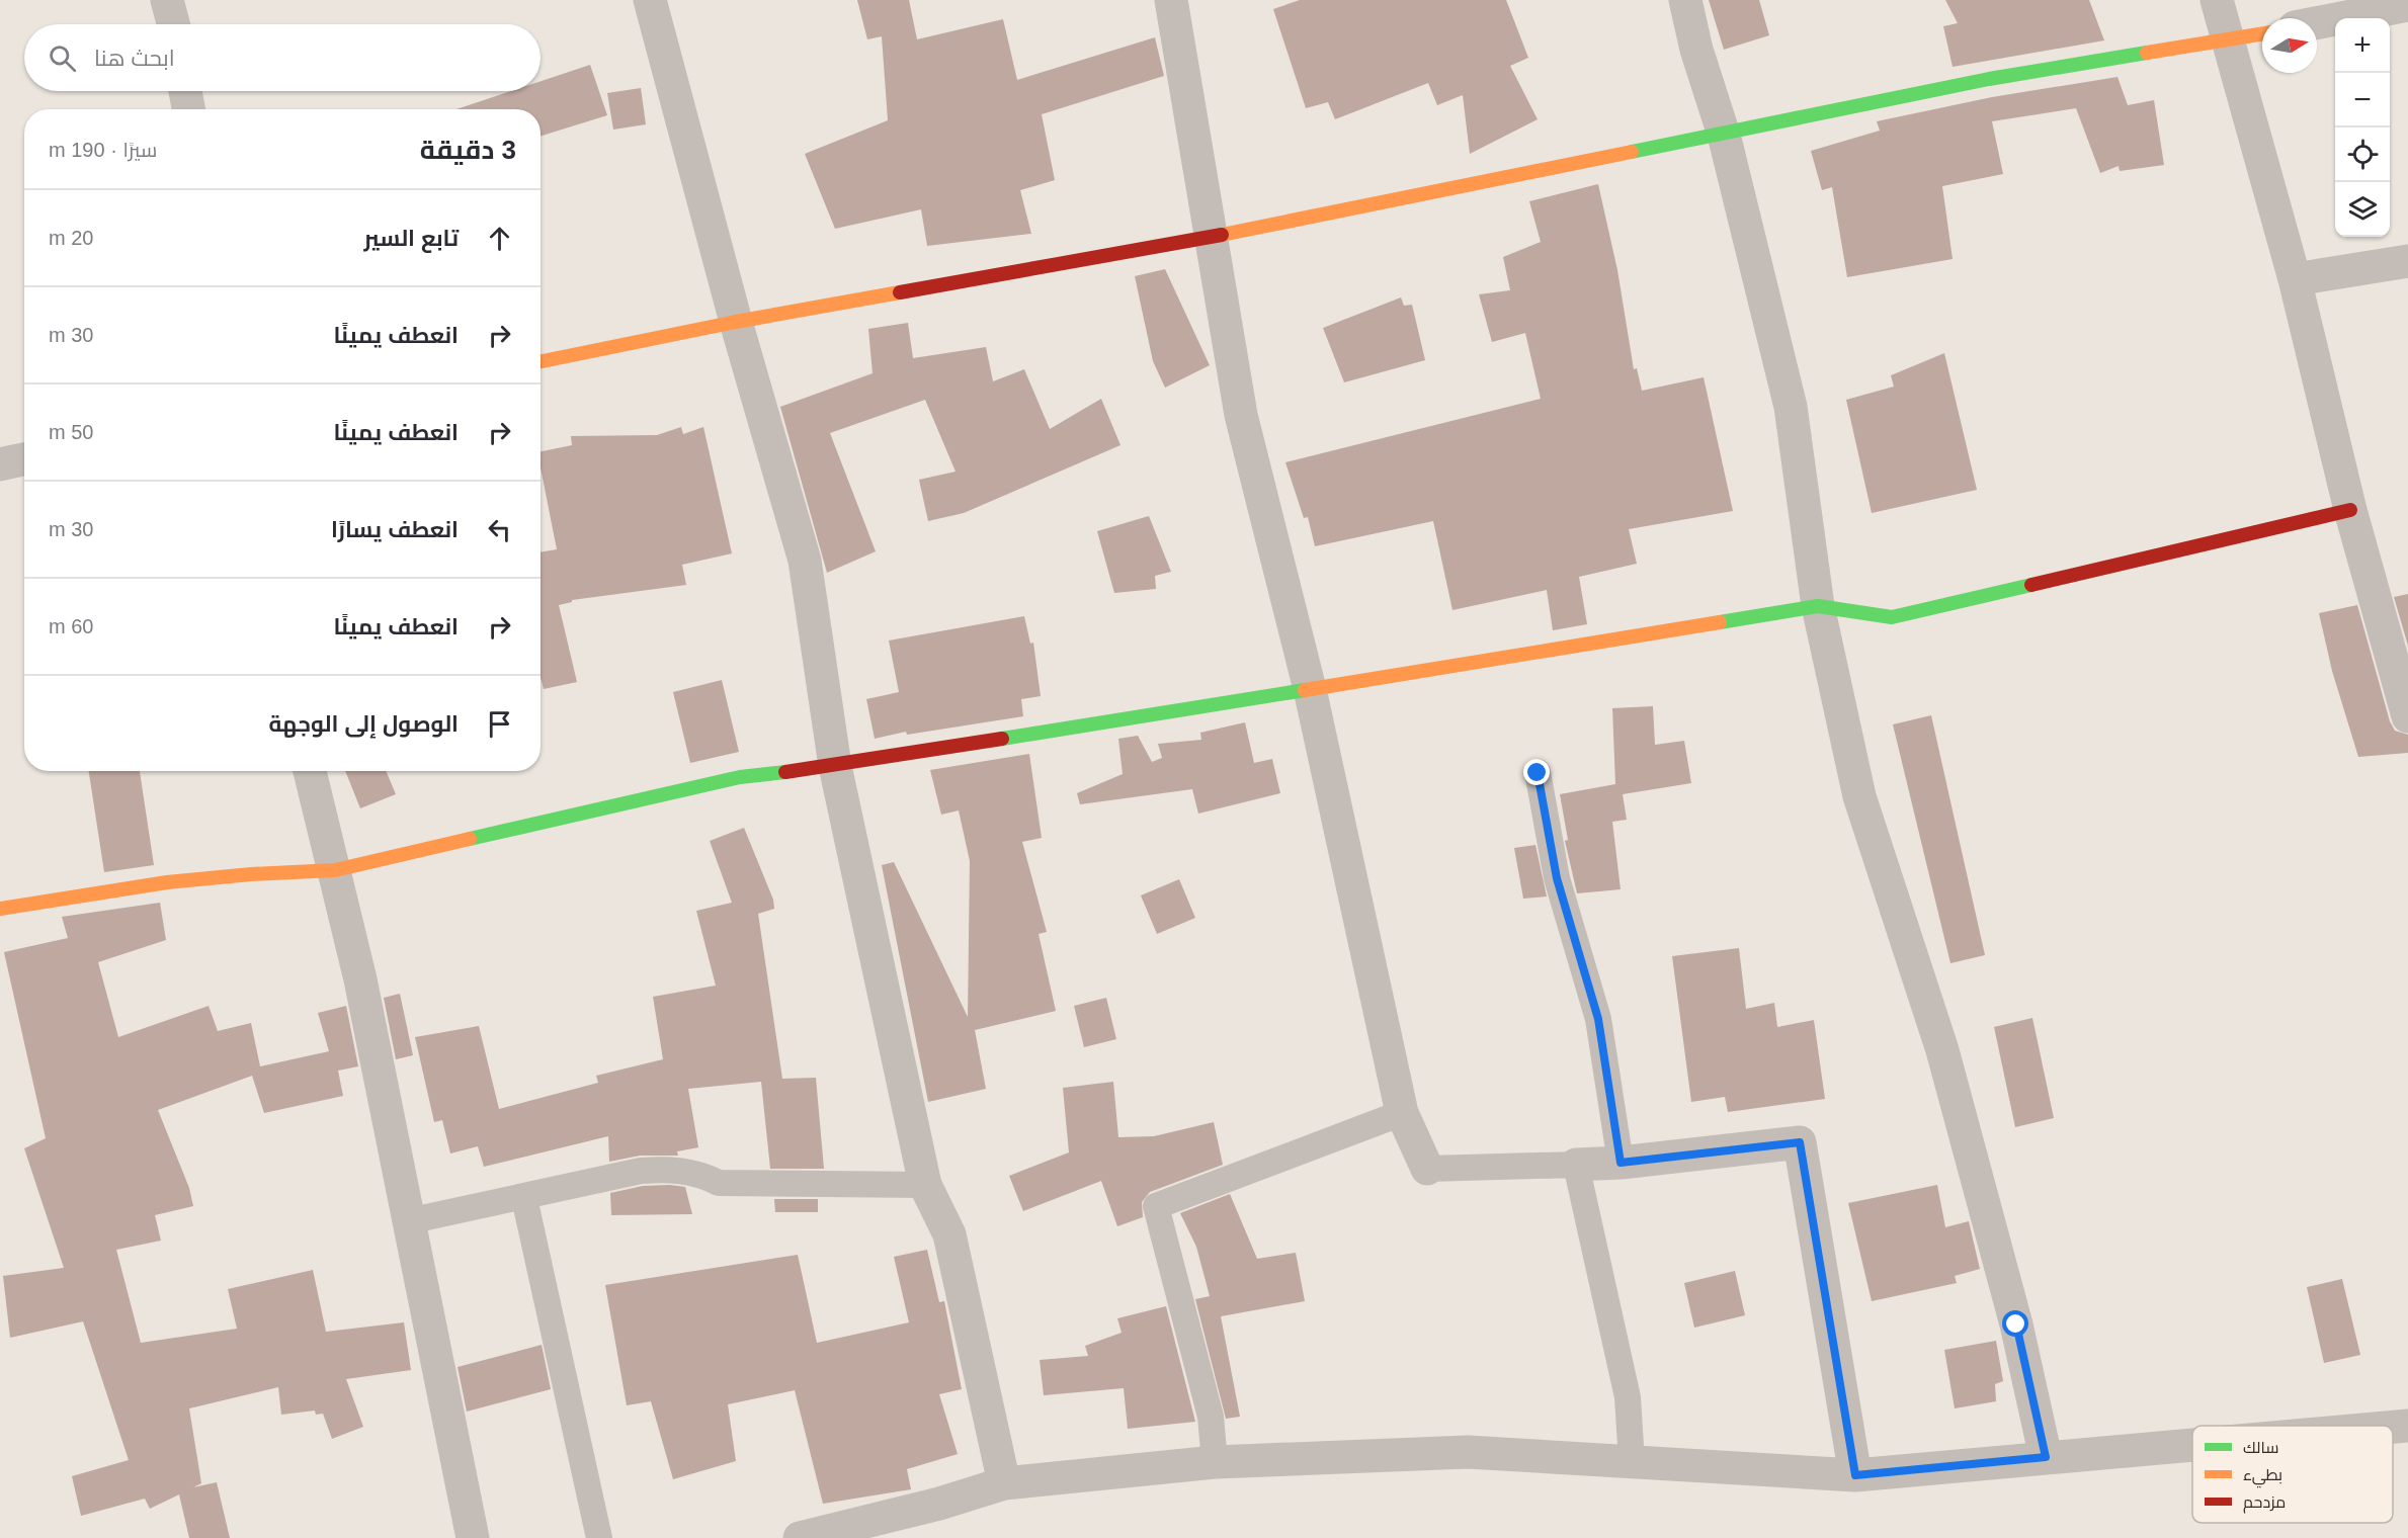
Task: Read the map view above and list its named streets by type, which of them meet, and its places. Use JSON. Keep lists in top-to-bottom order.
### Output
{
  "legend": ["سالك", "بطيء", "مزدحم"],
  "north": "right",
  "page": {
    "map_buttons": ["+", "−"],
    "search": "ابحث هنا",
    "heading": ["3 دقيقة", "سيرًا · 190 m"],
    "list": [
      ["تابع السير", "20 m"],
      ["انعطف يمينًا", "30 m"],
      ["انعطف يمينًا", "50 m"],
      ["انعطف يسارًا", "30 m"],
      ["انعطف يمينًا", "60 m"],
      "الوصول إلى الوجهة"
    ]
  }
}
